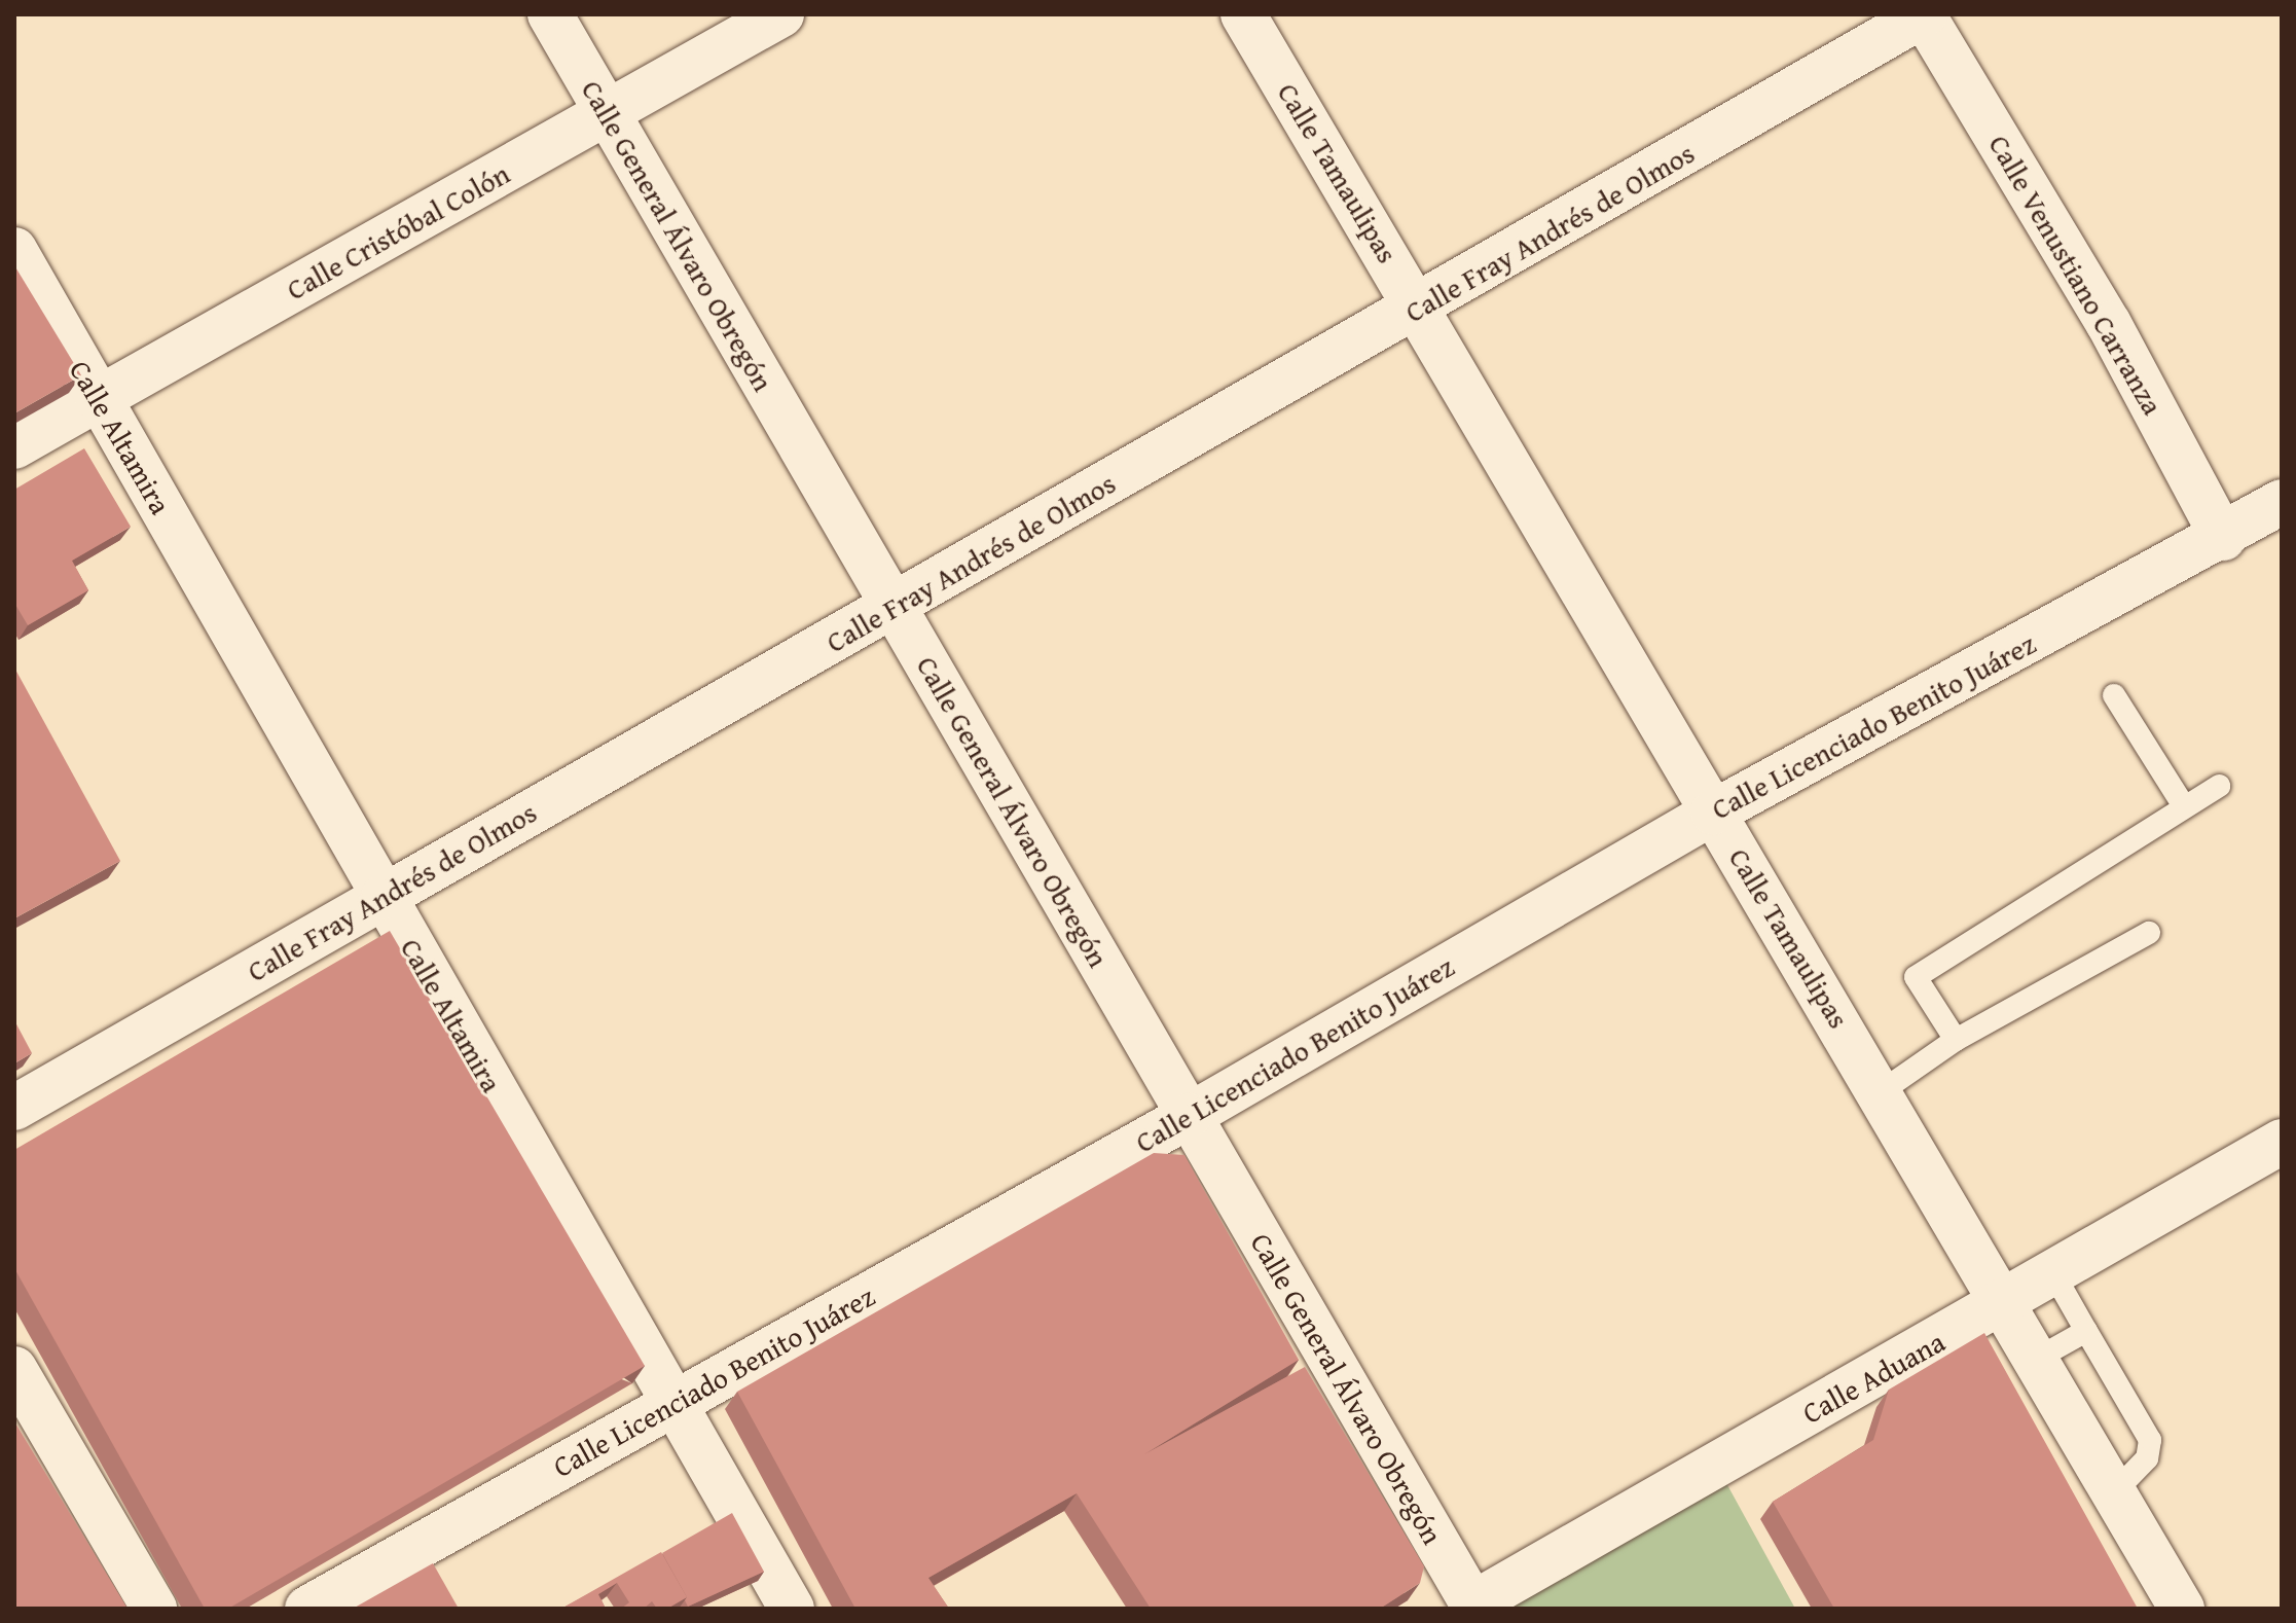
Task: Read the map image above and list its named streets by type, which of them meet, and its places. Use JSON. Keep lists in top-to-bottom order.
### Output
{
  "streets": {
    "street": [
      "Calle Tamaulipas",
      "Calle Cristóbal Colón",
      "Calle Fray Andrés de Olmos",
      "Calle General Álvaro Obregón",
      "Calle Venustiano Carranza",
      "Calle Altamira",
      "Calle Licenciado Benito Juárez",
      "Calle Aduana"
    ]
  },
  "crossings": [
    ["Calle Tamaulipas", "Calle Fray Andrés de Olmos"],
    ["Calle Tamaulipas", "Calle Licenciado Benito Juárez"],
    ["Calle Tamaulipas", "Calle Aduana"],
    ["Calle Cristóbal Colón", "Calle General Álvaro Obregón"],
    ["Calle Cristóbal Colón", "Calle Altamira"],
    ["Calle Fray Andrés de Olmos", "Calle General Álvaro Obregón"],
    ["Calle Fray Andrés de Olmos", "Calle Venustiano Carranza"],
    ["Calle Fray Andrés de Olmos", "Calle Altamira"],
    ["Calle General Álvaro Obregón", "Calle Licenciado Benito Juárez"],
    ["Calle General Álvaro Obregón", "Calle Aduana"],
    ["Calle Venustiano Carranza", "Calle Licenciado Benito Juárez"],
    ["Calle Altamira", "Calle Licenciado Benito Juárez"]
  ]
}
